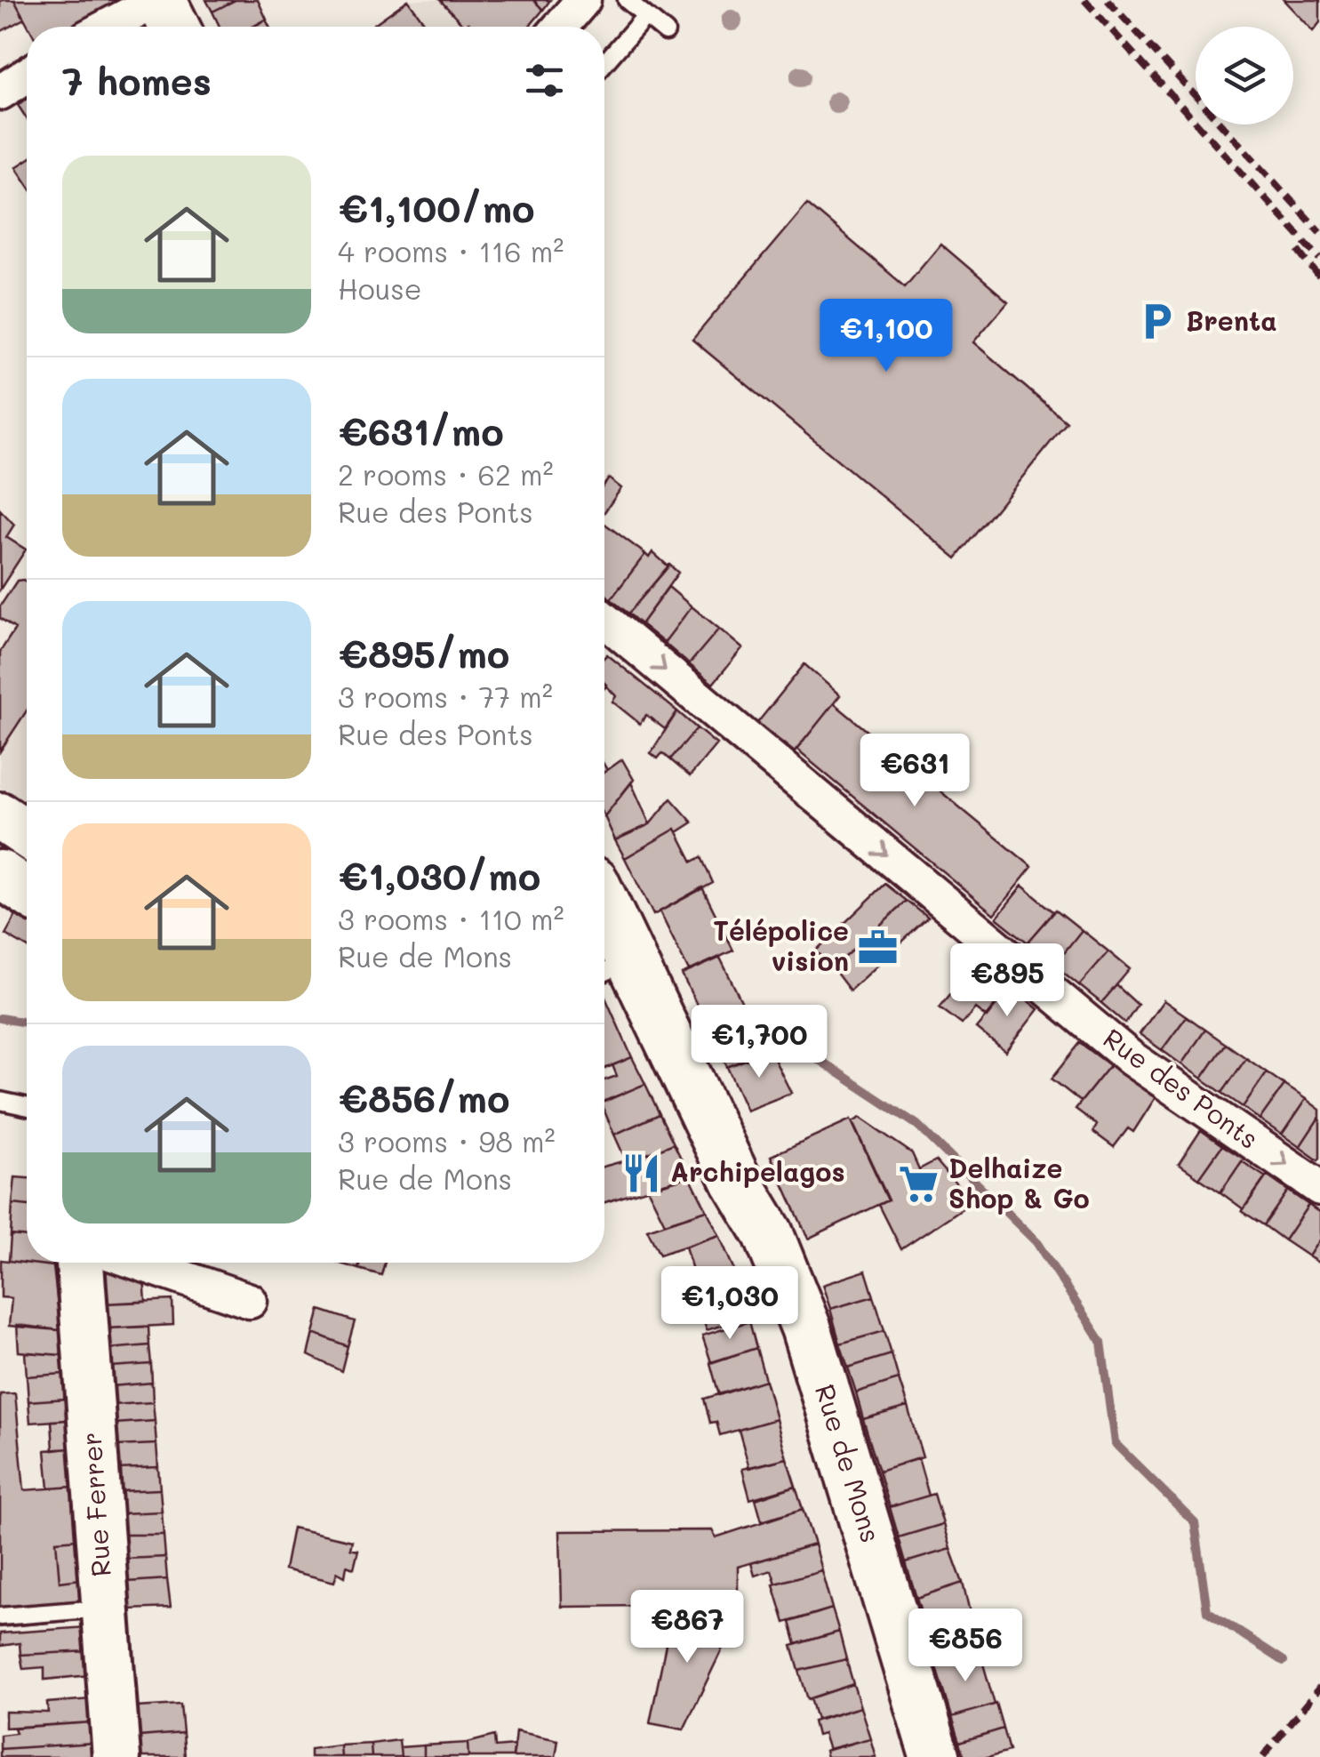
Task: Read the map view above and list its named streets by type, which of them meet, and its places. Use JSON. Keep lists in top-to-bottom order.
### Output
{
  "streets": {
    "main road": ["Rue de Mons"],
    "street": ["Rue des Ponts", "Rue Ferrer"]
  },
  "one_way": ["Rue des Ponts"],
  "places": {
    "parking": ["Brenta"],
    "office": ["Télépolice vision"],
    "restaurant": ["Archipelagos"],
    "supermarket": ["Delhaize Shop & Go"]
  },
  "page": {
    "heading": "7 homes",
    "list": [
      {
        "name": "€1,100/mo",
        "note": "4 rooms · 116 m² · House"
      },
      {
        "name": "€631/mo",
        "note": "2 rooms · 62 m² · Rue des Ponts"
      },
      {
        "name": "€895/mo",
        "note": "3 rooms · 77 m² · Rue des Ponts"
      },
      {
        "name": "€1,030/mo",
        "note": "3 rooms · 110 m² · Rue de Mons"
      },
      {
        "name": "€856/mo",
        "note": "3 rooms · 98 m² · Rue de Mons"
      }
    ],
    "price": [
      "€1,100",
      "€631",
      "€895",
      "€1,700",
      "€1,030",
      "€867",
      "€856"
    ]
  }
}
